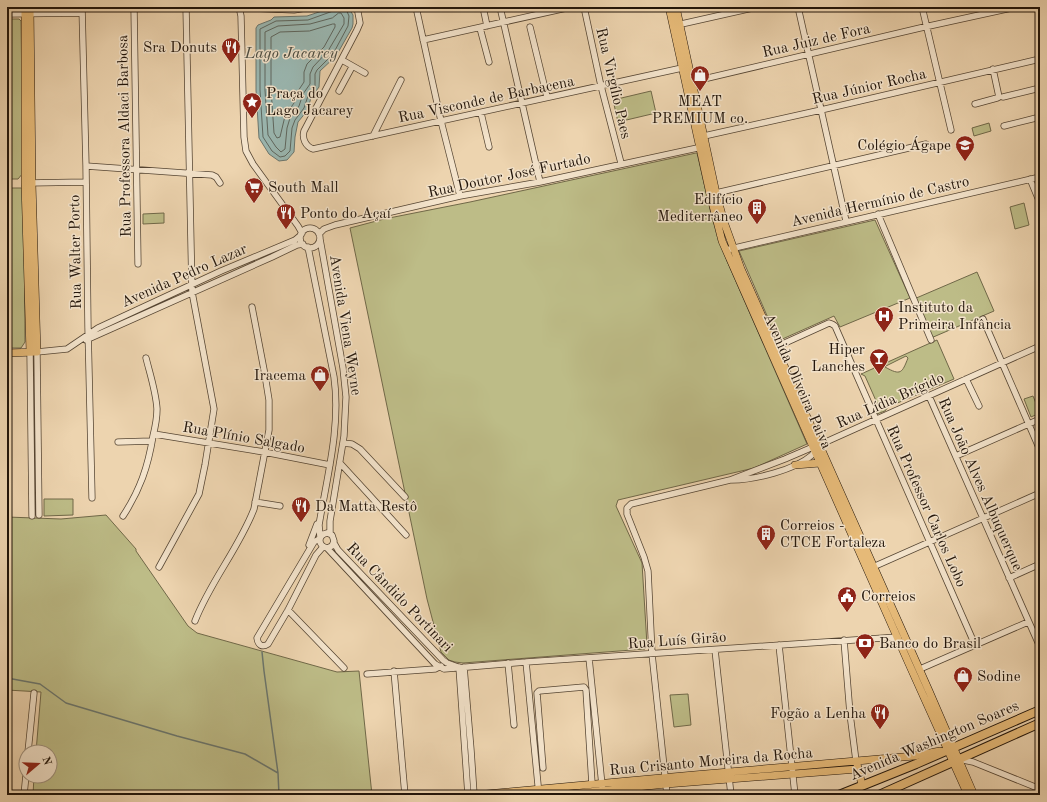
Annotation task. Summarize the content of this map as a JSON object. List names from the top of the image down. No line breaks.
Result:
{"streets":{"highway":["Avenida Washington Soares"],"main road":["Avenida Pedro Lazar","Avenida Oliveira Paiva","Rua Crisanto Moreira da Rocha"],"street":["Rua Juiz de Fora","Rua Virgílio Paes","Rua Júnior Rocha","Rua Visconde de Barbacena","Rua Professora Aldaci Barbosa","Rua Doutor José Furtado","Avenida Hermínio de Castro","Rua Walter Porto","Avenida Viena Weyne","Rua Lídia Brígido","Rua Plínio Salgado","Rua João Alves Albuquerque","Rua Professor Carlos Lobo","Rua Cândido Portinari","Rua Luís Girão"]},"crossings":[["Rua Juiz de Fora","Avenida Oliveira Paiva"],["Rua Virgílio Paes","Rua Visconde de Barbacena"],["Rua Virgílio Paes","Rua Doutor José Furtado"],["Rua Júnior Rocha","Avenida Oliveira Paiva"],["Rua Visconde de Barbacena","Avenida Oliveira Paiva"],["Rua Doutor José Furtado","Avenida Pedro Lazar"],["Rua Doutor José Furtado","Avenida Viena Weyne"],["Rua Doutor José Furtado","Avenida Oliveira Paiva"],["Avenida Hermínio de Castro","Avenida Oliveira Paiva"],["Rua Walter Porto","Avenida Pedro Lazar"],["Avenida Pedro Lazar","Avenida Viena Weyne"],["Avenida Viena Weyne","Rua Plínio Salgado"],["Avenida Viena Weyne","Rua Cândido Portinari"],["Avenida Oliveira Paiva","Rua Lídia Brígido"],["Avenida Oliveira Paiva","Rua Professor Carlos Lobo"],["Avenida Oliveira Paiva","Rua Luís Girão"],["Avenida Oliveira Paiva","Avenida Washington Soares"],["Avenida Oliveira Paiva","Rua Crisanto Moreira da Rocha"],["Rua Lídia Brígido","Rua João Alves Albuquerque"],["Rua Lídia Brígido","Rua Professor Carlos Lobo"],["Rua Lídia Brígido","Rua Luís Girão"],["Rua Cândido Portinari","Rua Luís Girão"],["Avenida Washington Soares","Rua Crisanto Moreira da Rocha"]],"water":["Lago Jacarey"],"places":{"restaurant":["Sra Donuts","Ponto do Açaí","Da Matta Restô","Fogão a Lenha"],"shop":["MEAT PREMIUM co.","Iracema","Sodine"],"place":["Praça do Lago Jacarey"],"school or university":["Colégio Ágape"],"supermarket":["South Mall"],"building":["Edifício Mediterrâneo","Correios - CTCE Fortaleza"],"hospital":["Instituto da Primeira Infância"],"bar":["Hiper Lanches"],"public building":["Correios"],"bank":["Banco do Brasil"]},"north":"right"}
